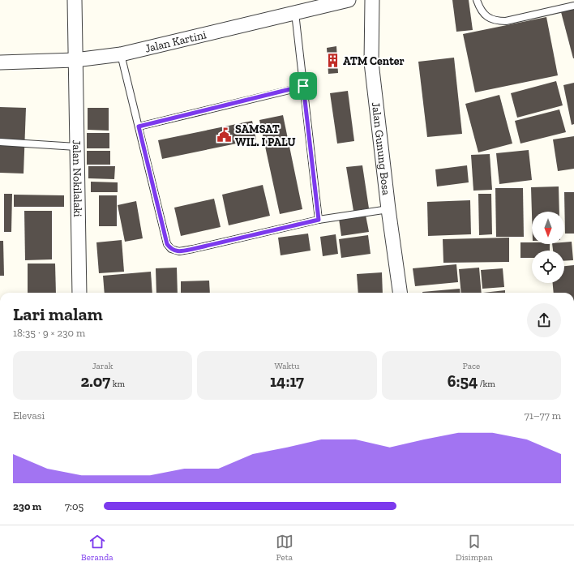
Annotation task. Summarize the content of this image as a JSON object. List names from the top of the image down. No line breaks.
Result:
{"streets":{"street":["Jalan Kartini","Jalan Gunung Bosa","Jalan Nokilalaki"]},"crossings":[["Jalan Kartini","Jalan Nokilalaki"]],"places":{"building":["ATM Center"],"public building":["SAMSAT WIL. I PALU"]},"north":"bottom","page":{"heading":["Lari malam","18:35 · 9 × 230 m"],"stats":[["Jarak","2.07 km"],["Waktu","14:17"],["Pace","6:54 /km"]],"chart":["Elevasi","71–77 m"],"list":[{"name":"230 m","note":"7:05"}],"tabs":["Beranda","Peta","Disimpan"]}}
